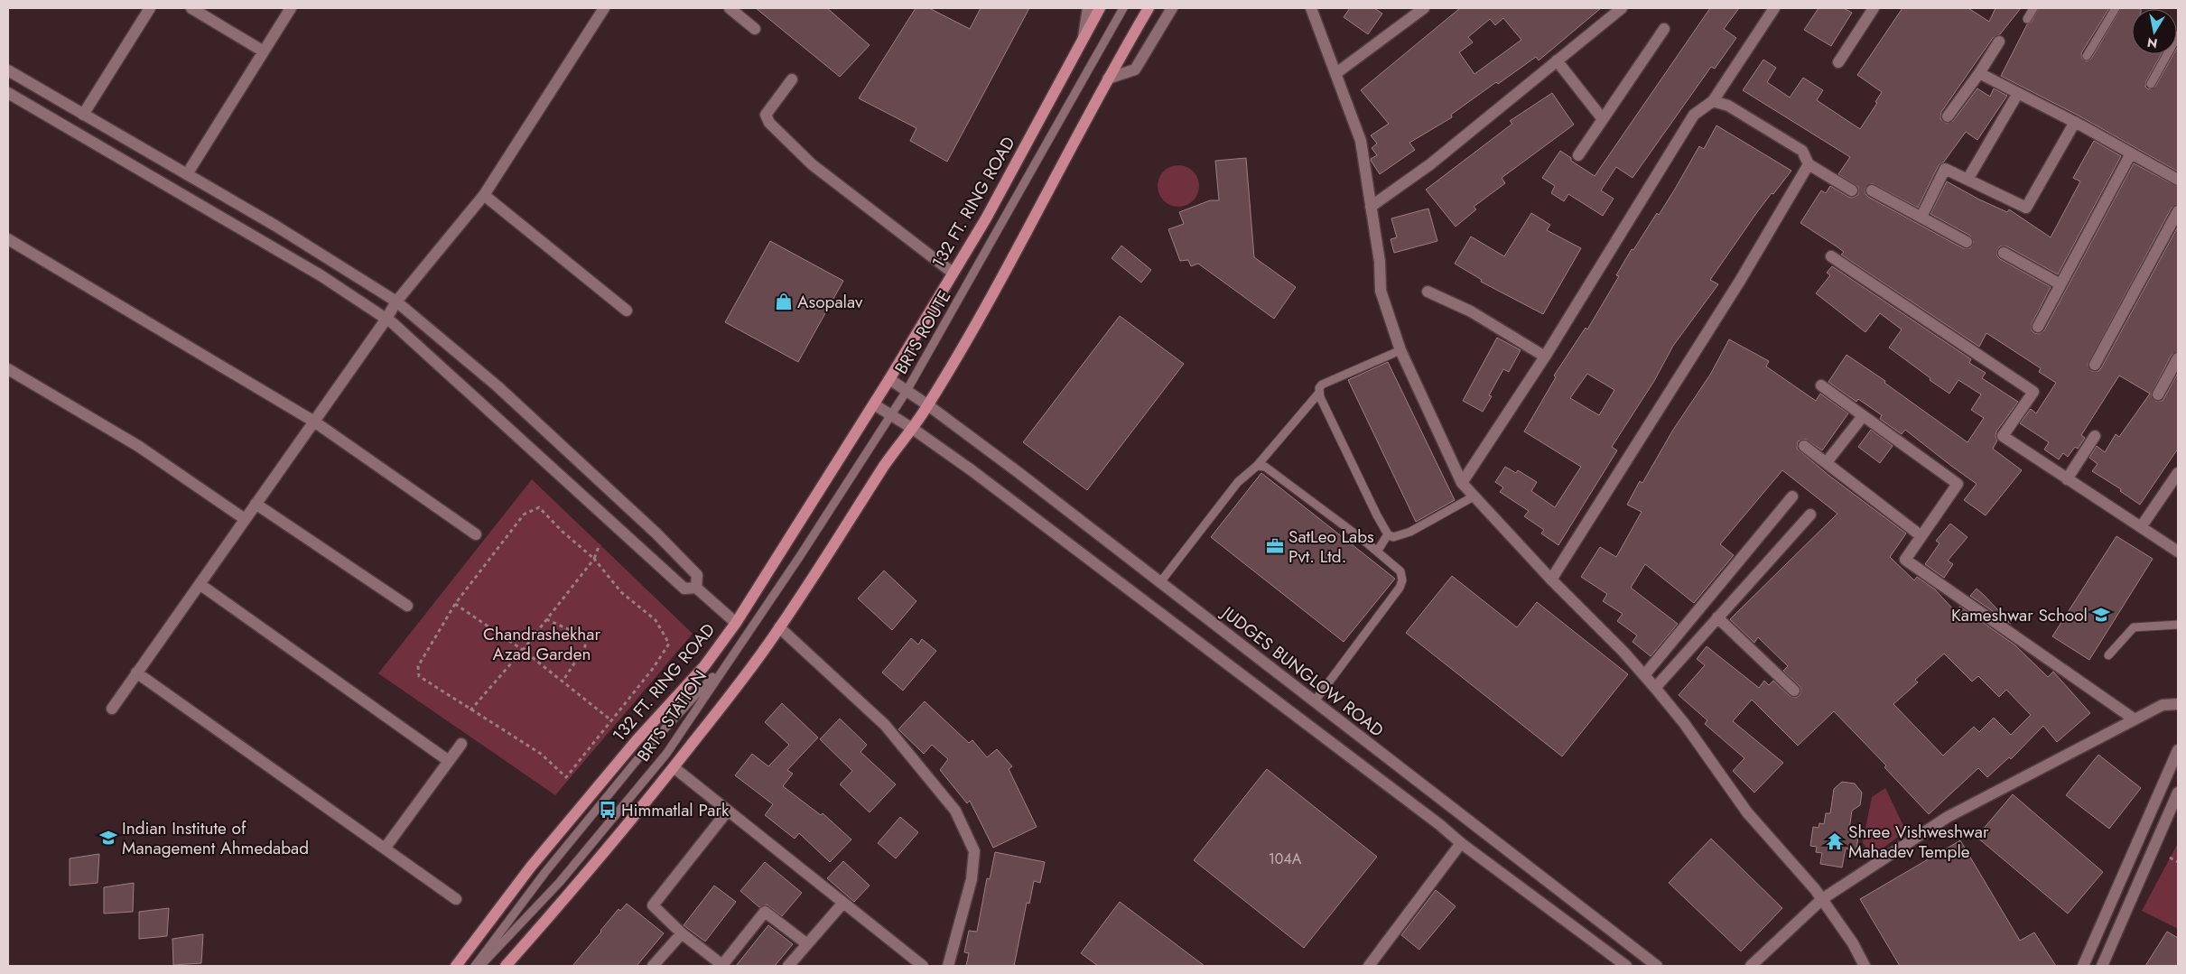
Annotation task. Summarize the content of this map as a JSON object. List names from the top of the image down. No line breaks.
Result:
{"streets":{"main road":["132 FT. RING ROAD"],"street":["JUDGES BUNGLOW ROAD"],"lane":["BRTS ROUTE","BRTS STATION"]},"crossings":[["132 FT. RING ROAD","JUDGES BUNGLOW ROAD"],["BRTS ROUTE","JUDGES BUNGLOW ROAD"],["BRTS ROUTE","BRTS STATION"]],"parks":["Chandrashekhar Azad Garden"],"places":{"shop":["Asopalav"],"office":["SatLeo Labs Pvt. Ltd."],"school or university":["Kameshwar School","Indian Institute of Management Ahmedabad"],"bus stop":["Himmatlal Park"],"temple":["Shree Vishweshwar Mahadev Temple"]},"house_numbers":["104A"],"north":"bottom"}
